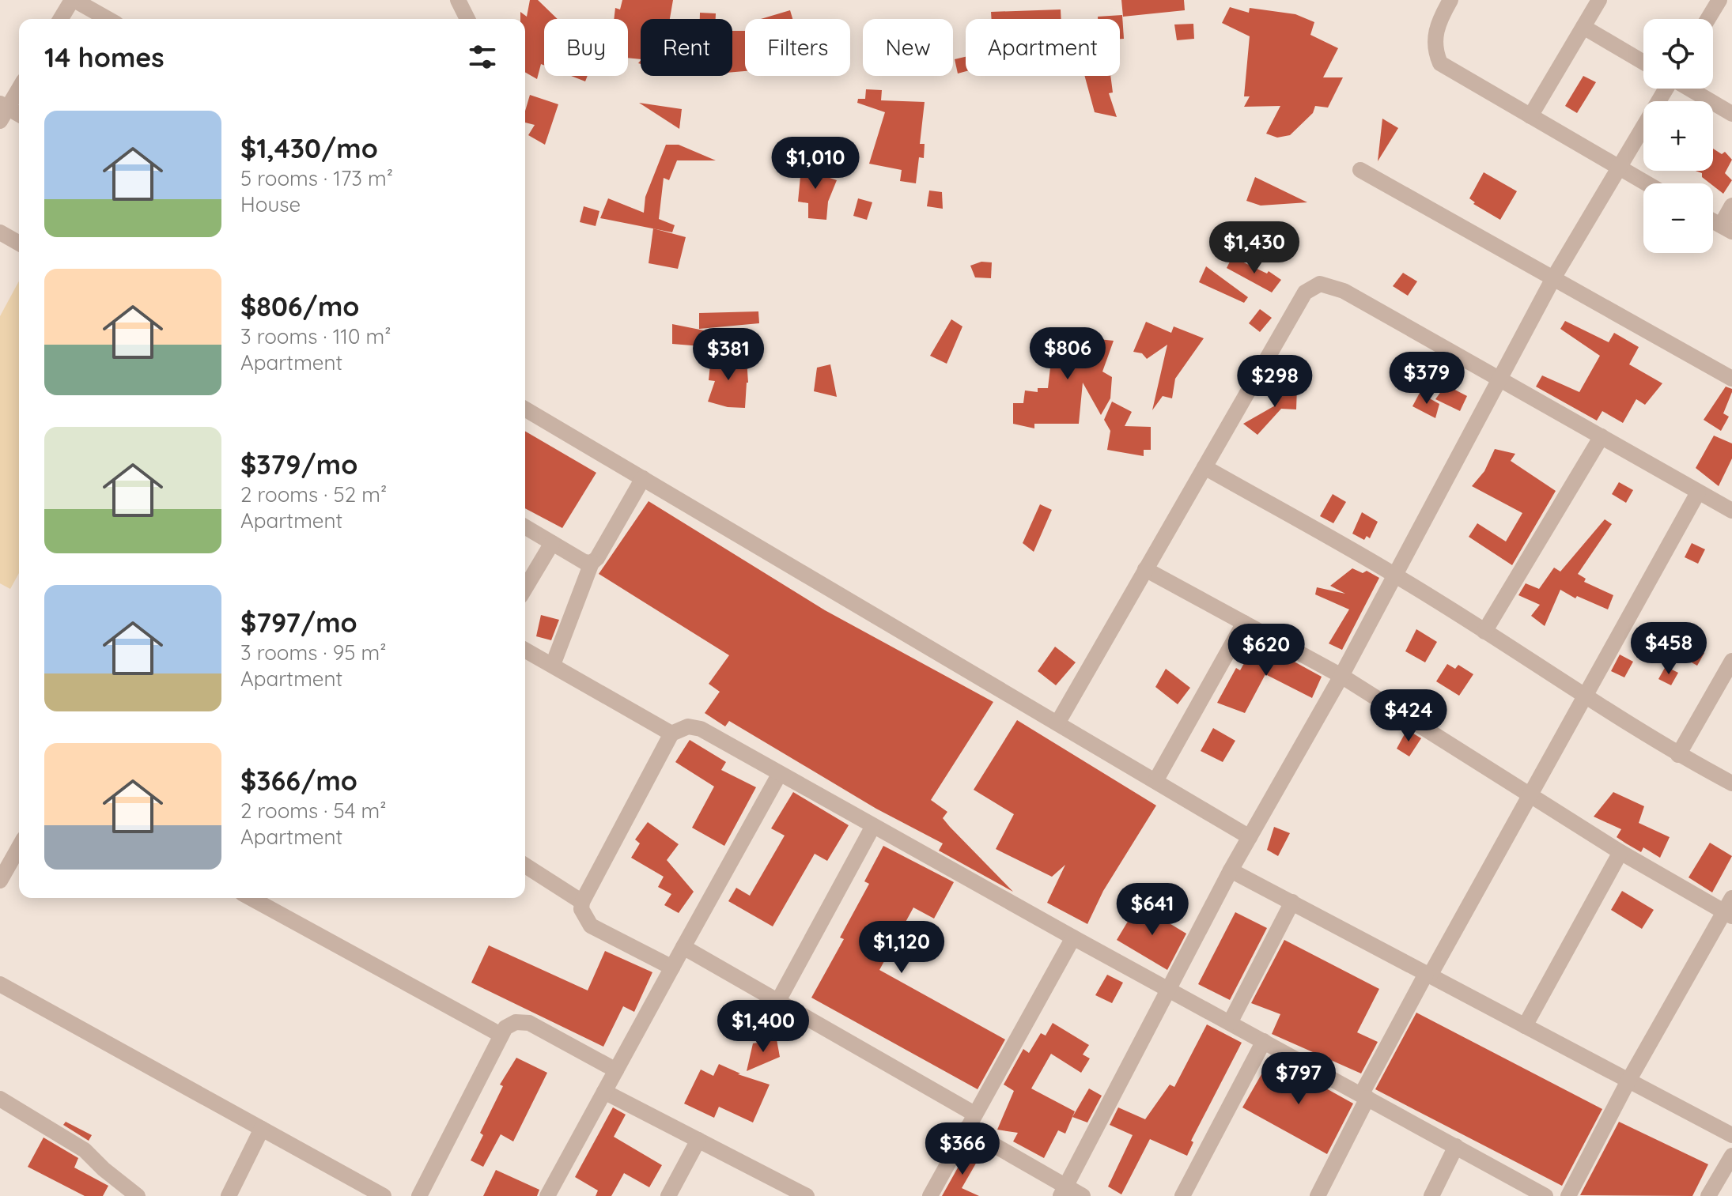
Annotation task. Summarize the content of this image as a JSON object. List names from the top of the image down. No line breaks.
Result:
{"page":{"map_buttons":["+","−"],"chip":["Buy","Rent","Filters","New","Apartment"],"heading":"14 homes","list":[{"name":"$1,430/mo","note":"5 rooms · 173 m² · House"},{"name":"$806/mo","note":"3 rooms · 110 m² · Apartment"},{"name":"$379/mo","note":"2 rooms · 52 m² · Apartment"},{"name":"$797/mo","note":"3 rooms · 95 m² · Apartment"},{"name":"$366/mo","note":"2 rooms · 54 m² · Apartment"}],"price":["$1,010","$1,430","$806","$381","$379","$298","$458","$620","$424","$641","$1,120","$1,400","$797","$366"]}}
